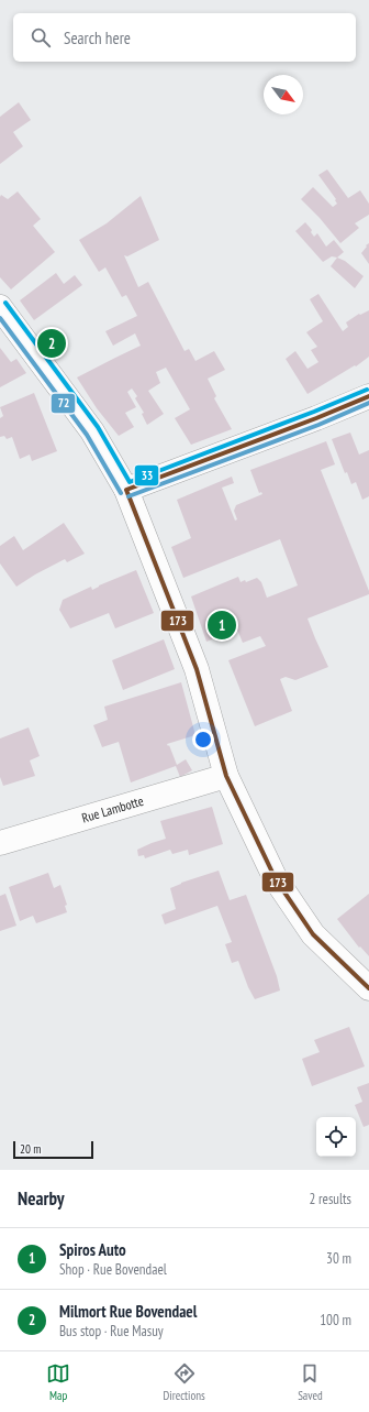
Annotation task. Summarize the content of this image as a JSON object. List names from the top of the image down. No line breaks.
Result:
{"streets":{"street":["Rue Lambotte"]},"lines":["transit line 33","transit line 72","transit line 173"],"scale_bar":"20 m","north":"bottom right","page":{"search":"Search here","pins":["2","1"],"scale":"20 m","heading":["Nearby","2 results"],"list":[{"mark":"1","name":"Spiros Auto","note":"Shop · Rue Bovendael","value":"30 m"},{"mark":"2","name":"Milmort Rue Bovendael","note":"Bus stop · Rue Masuy","value":"100 m"}],"nav":["Map","Directions","Saved"]}}
